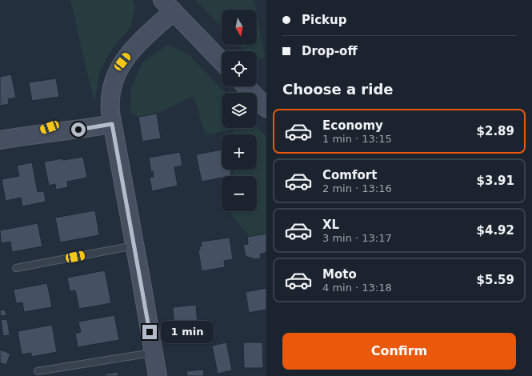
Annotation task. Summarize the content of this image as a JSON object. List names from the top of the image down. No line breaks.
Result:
{"north":"bottom","page":{"banner":["Pickup","Drop-off"],"map_buttons":["+","−"],"heading":"Choose a ride","list":[{"name":"Economy","note":"1 min · 13:15","value":"$2.89"},{"name":"Comfort","note":"2 min · 13:16","value":"$3.91"},{"name":"XL","note":"3 min · 13:17","value":"$4.92"},{"name":"Moto","note":"4 min · 13:18","value":"$5.59"}],"bubble":"1 min","buttons":"Confirm"}}
